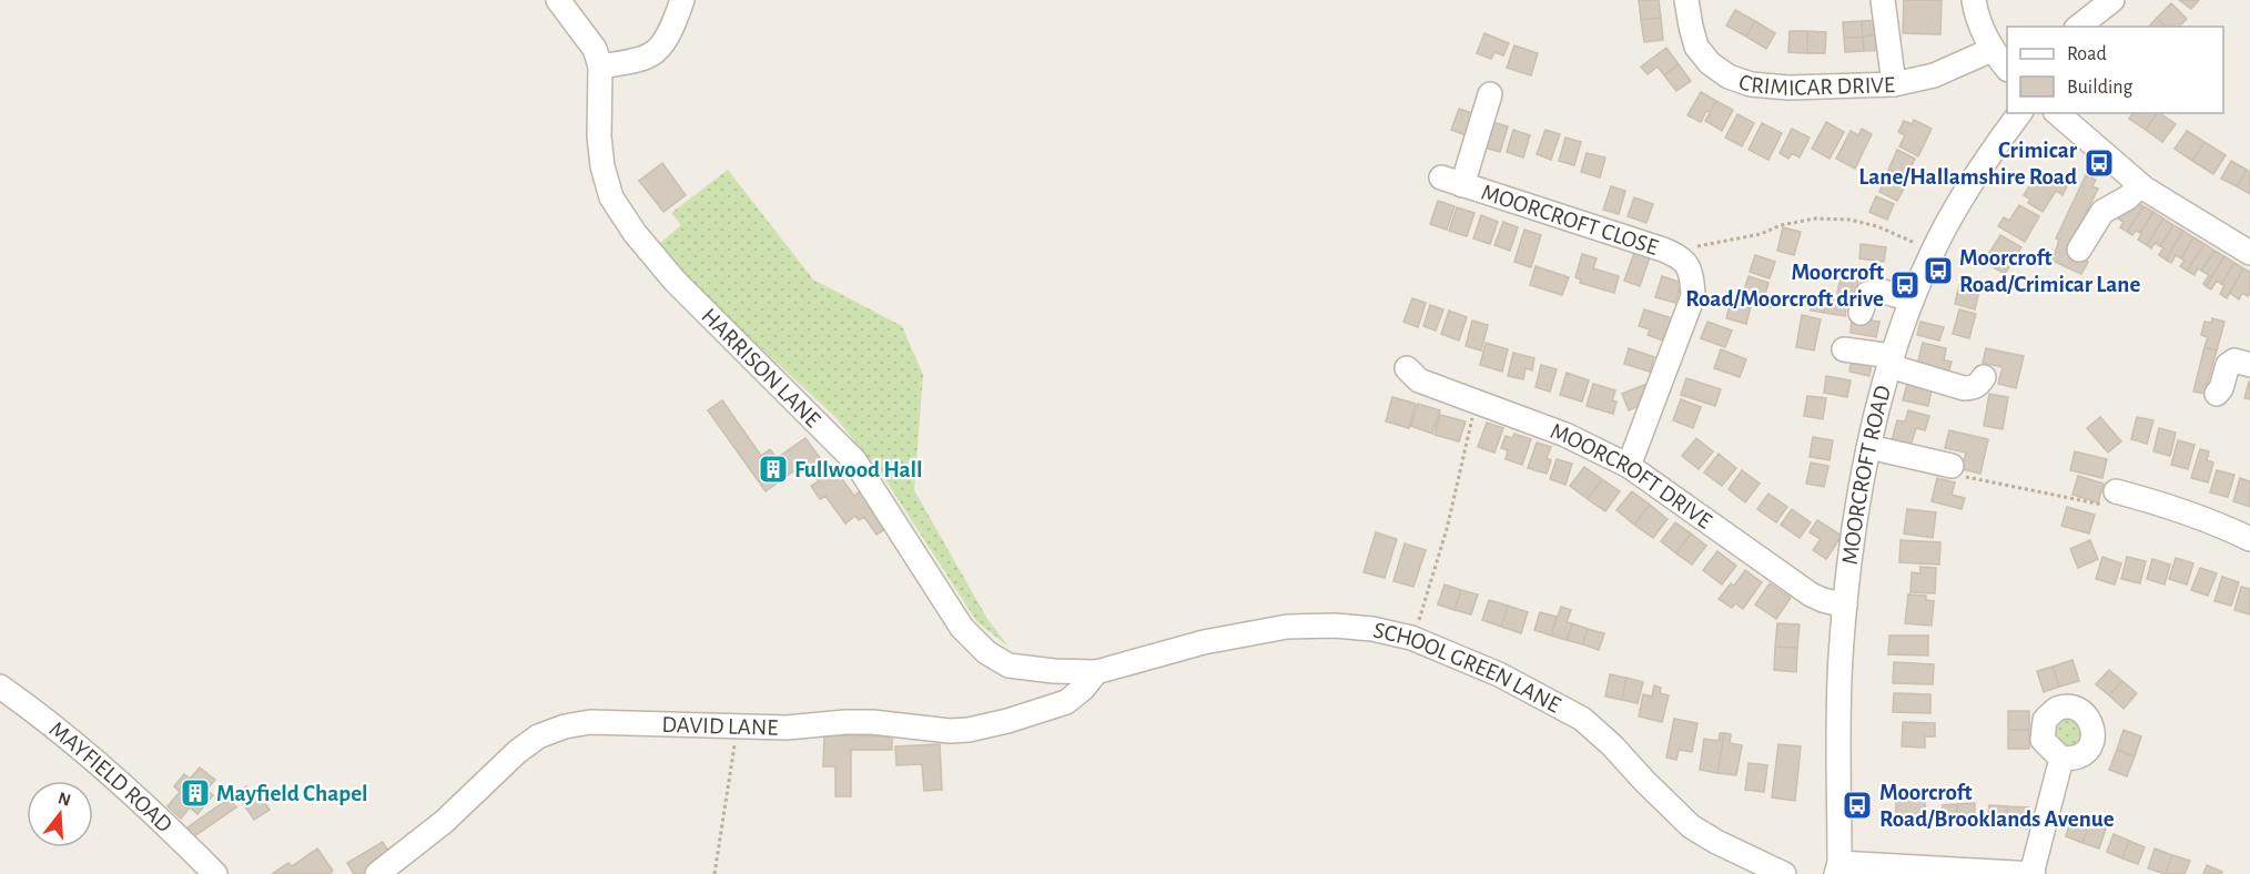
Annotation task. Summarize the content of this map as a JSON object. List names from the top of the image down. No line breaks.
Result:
{"streets":{"street":["CRIMICAR DRIVE","MOORCROFT CLOSE","HARRISON LANE","MOORCROFT ROAD","MOORCROFT DRIVE","SCHOOL GREEN LANE","DAVID LANE","MAYFIELD ROAD"]},"crossings":[["HARRISON LANE","SCHOOL GREEN LANE"],["HARRISON LANE","DAVID LANE"],["MOORCROFT ROAD","MOORCROFT DRIVE"],["SCHOOL GREEN LANE","DAVID LANE"]],"places":{"bus stop":["Crimicar Lane/Hallamshire Road","Moorcroft Road/Crimicar Lane","Moorcroft Road/Moorcroft drive","Moorcroft Road/Brooklands Avenue"],"building":["Fullwood Hall","Mayfield Chapel"]},"legend":["Road","Building"],"north":"top"}
